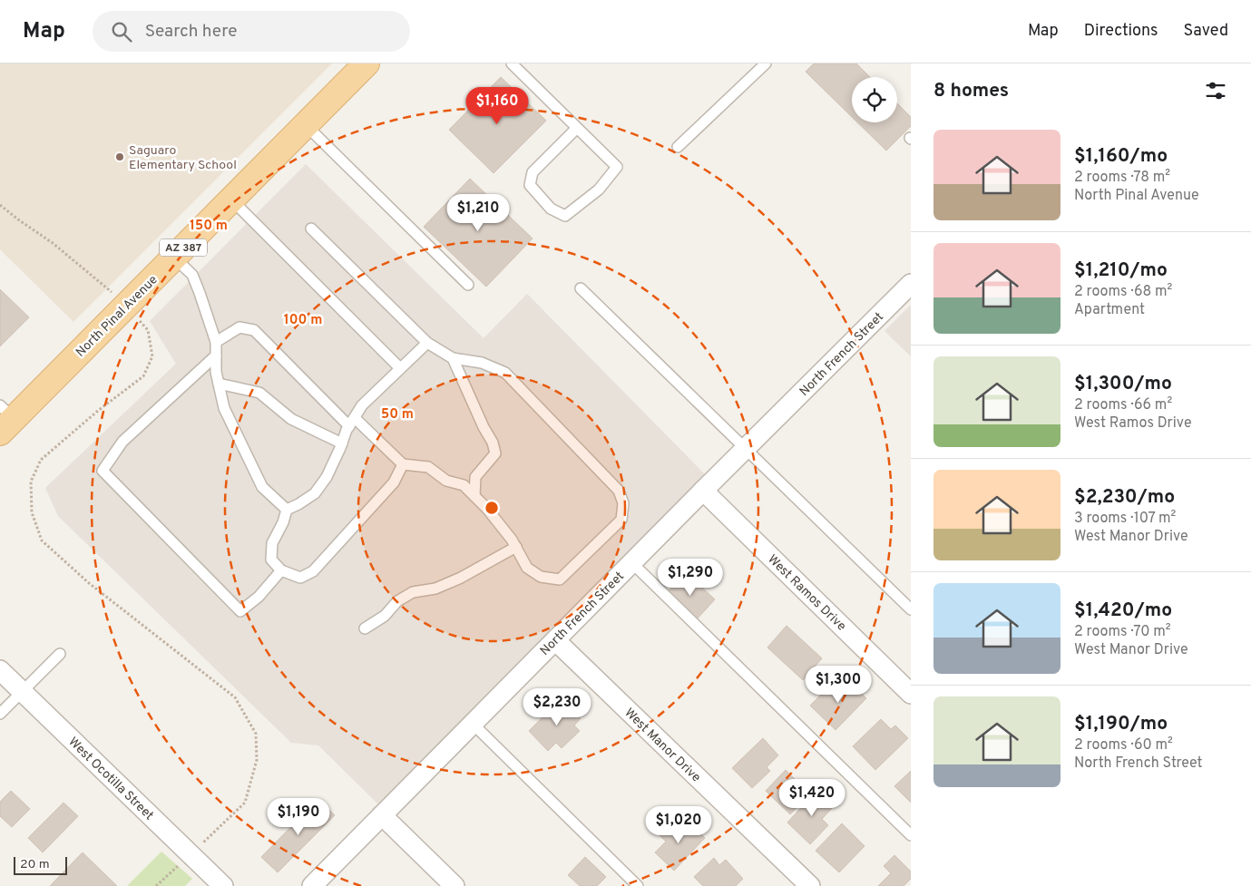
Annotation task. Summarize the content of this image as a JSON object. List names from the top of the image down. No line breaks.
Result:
{"streets":{"main road":["AZ 387","North Pinal Avenue"],"street":["North French Street","West Ramos Drive","West Manor Drive","West Ocotilla Street"]},"crossings":[["North French Street","West Ramos Drive"],["North French Street","West Manor Drive"]],"places":["Saguaro Elementary School"],"scale_bar":"20 m","page":{"header":"Map","search":"Search here","nav":["Map","Directions","Saved"],"heading":"8 homes","price":["$1,160","$1,210","$1,290","$1,300","$2,230","$1,420","$1,190","$1,020"],"list":[{"name":"$1,160/mo","note":"2 rooms · 78 m² · North Pinal Avenue"},{"name":"$1,210/mo","note":"2 rooms · 68 m² · Apartment"},{"name":"$1,300/mo","note":"2 rooms · 66 m² · West Ramos Drive"},{"name":"$2,230/mo","note":"3 rooms · 107 m² · West Manor Drive"},{"name":"$1,420/mo","note":"2 rooms · 70 m² · West Manor Drive"},{"name":"$1,190/mo","note":"2 rooms · 60 m² · North French Street"}],"scale":"20 m"},"rings":["150 m","100 m","50 m"]}
